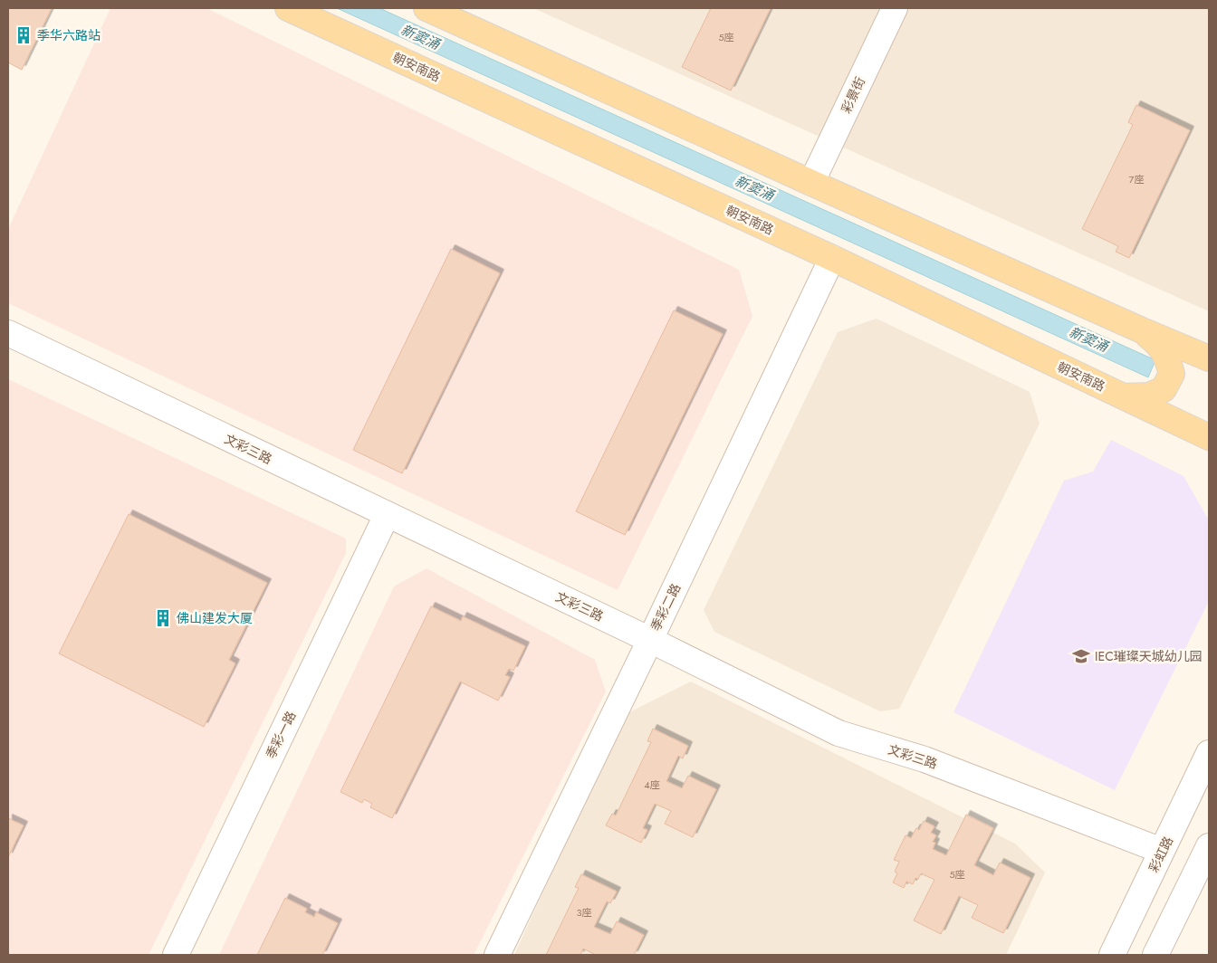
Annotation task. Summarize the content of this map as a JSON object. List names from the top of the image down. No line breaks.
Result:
{"streets":{"main road":["朝安南路"],"street":["彩景街","文彩三路","季彩二路","季彩一路","彩虹路"]},"crossings":[["朝安南路","季彩二路"],["文彩三路","季彩二路"],["文彩三路","季彩一路"],["文彩三路","彩虹路"]],"water":["新窦涌"],"places":{"building":["季华六路站","佛山建发大厦"],"school or university":["IEC璀璨天城幼儿园"]},"house_numbers":["5座","7座","4座","5座","3座"]}
